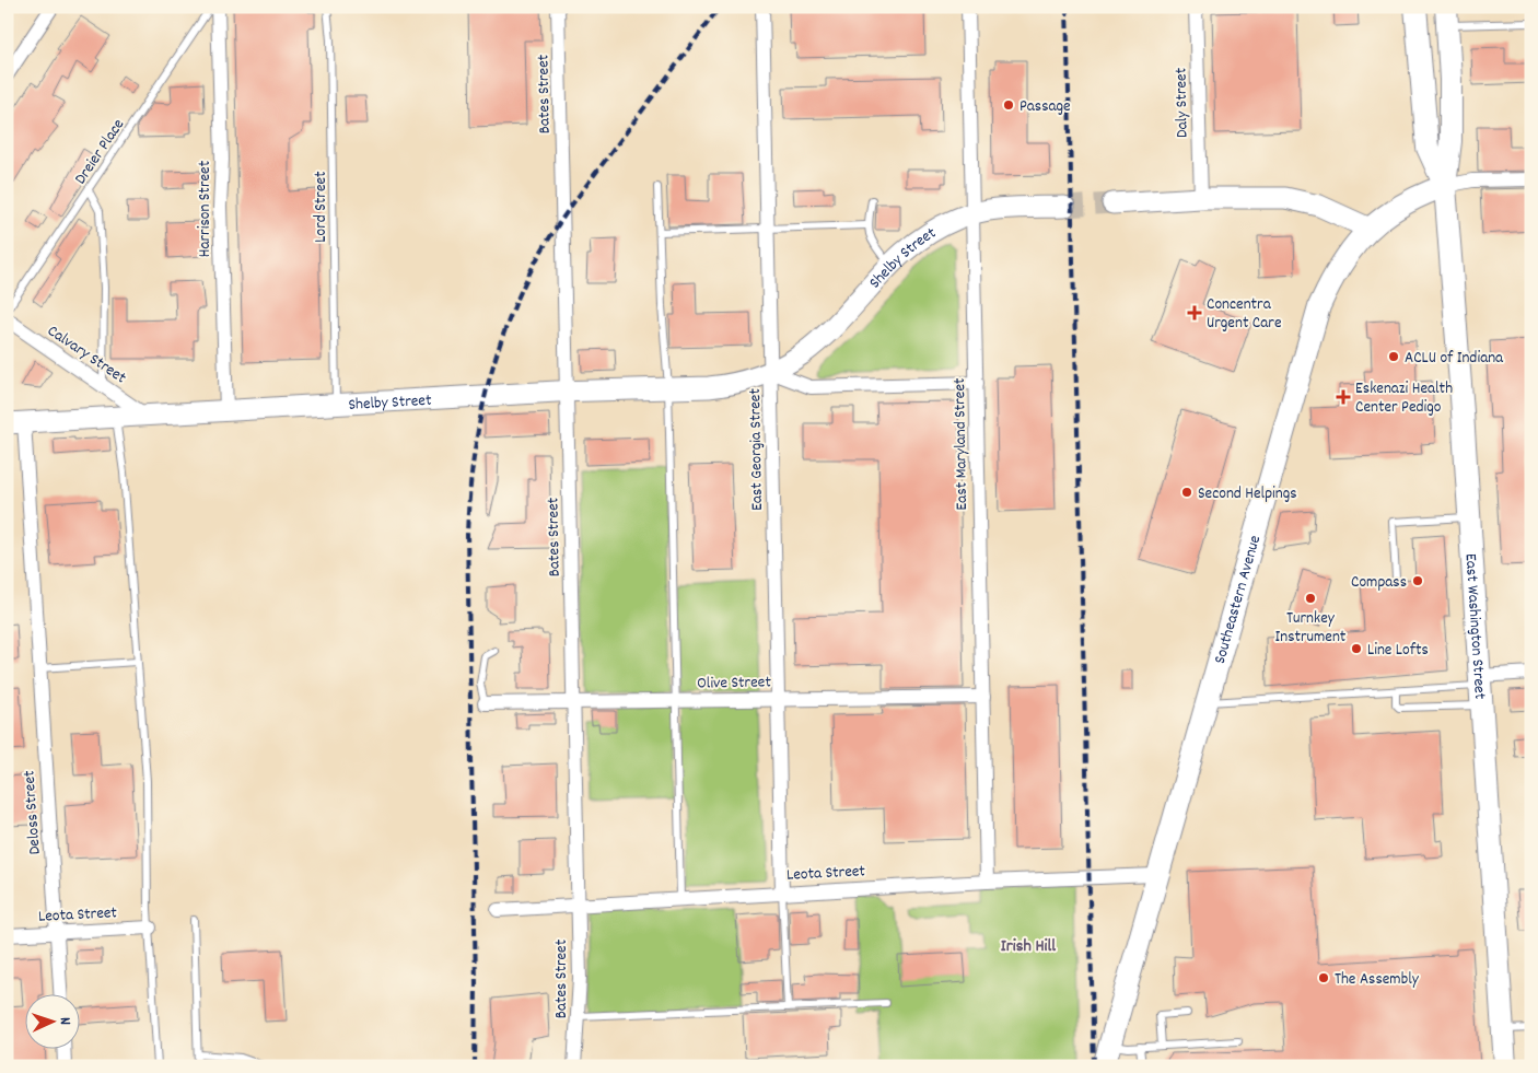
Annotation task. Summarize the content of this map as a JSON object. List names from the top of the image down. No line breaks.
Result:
{"streets":{"main road":["Shelby Street","Southeastern Avenue","East Washington Street"],"street":["Bates Street","Daly Street","Harrison Street","Calvary Street","East Maryland Street","East Georgia Street","Olive Street","Deloss Street","Leota Street"],"lane":["Dreier Place","Lord Street"]},"crossings":[["Bates Street","Shelby Street"],["Bates Street","Olive Street"],["Bates Street","Leota Street"],["Lord Street","Shelby Street"],["Harrison Street","Shelby Street"],["Shelby Street","Calvary Street"],["Shelby Street","East Maryland Street"],["Shelby Street","East Georgia Street"],["Shelby Street","Deloss Street"],["East Maryland Street","Olive Street"],["East Maryland Street","Leota Street"],["East Georgia Street","Olive Street"],["East Georgia Street","Leota Street"],["Southeastern Avenue","East Washington Street"],["Southeastern Avenue","Leota Street"],["Deloss Street","Leota Street"]],"districts":["Irish Hill"],"places":{"other":["Passage","ACLU of Indiana","Second Helpings","Compass","Turnkey Instrument","Line Lofts","The Assembly"],"health":["Concentra Urgent Care","Eskenazi Health Center Pedigo"]},"north":"right"}
